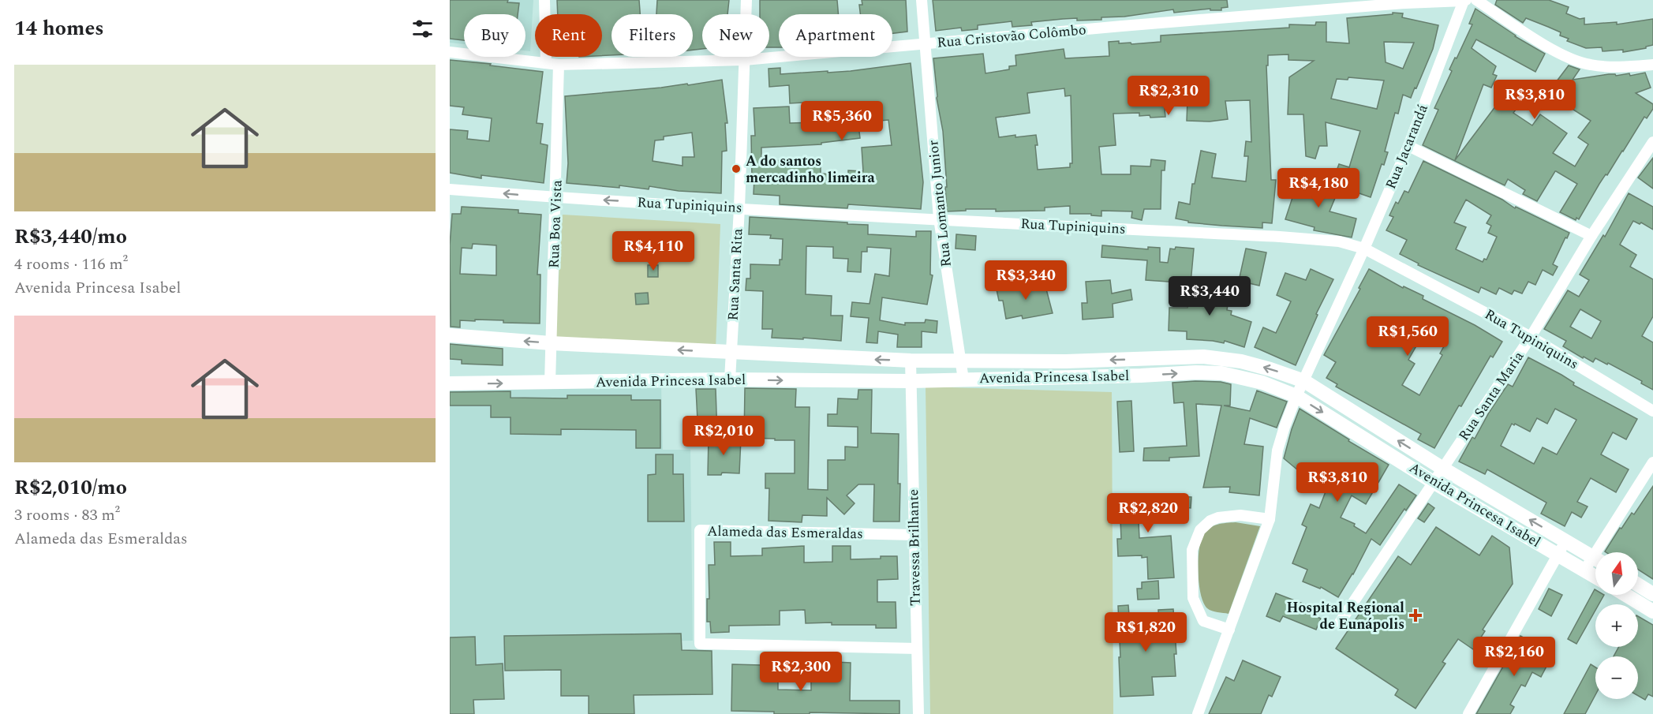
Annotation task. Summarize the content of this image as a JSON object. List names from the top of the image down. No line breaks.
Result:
{"streets":{"main road":["Avenida Princesa Isabel"],"street":["Rua Cristovão Colômbo","Rua Jacarandá","Rua Lomanto Junior","Rua Tupiniquins","Rua Boa Vista","Rua Santa Rita","Rua Santa Maria","Alameda das Esmeraldas","Travessa Brilhante"]},"crossings":[["Rua Cristovão Colômbo","Rua Jacarandá"],["Rua Cristovão Colômbo","Rua Lomanto Junior"],["Rua Cristovão Colômbo","Rua Boa Vista"],["Rua Cristovão Colômbo","Rua Santa Rita"],["Rua Jacarandá","Rua Tupiniquins"],["Rua Jacarandá","Avenida Princesa Isabel"],["Rua Lomanto Junior","Rua Tupiniquins"],["Rua Lomanto Junior","Avenida Princesa Isabel"],["Rua Tupiniquins","Rua Boa Vista"],["Rua Tupiniquins","Rua Santa Rita"],["Rua Tupiniquins","Rua Santa Maria"],["Rua Boa Vista","Avenida Princesa Isabel"],["Rua Santa Rita","Avenida Princesa Isabel"],["Avenida Princesa Isabel","Rua Santa Maria"],["Avenida Princesa Isabel","Travessa Brilhante"],["Alameda das Esmeraldas","Travessa Brilhante"]],"places":{"other":["A do santos mercadinho limeira"],"health":["Hospital Regional de Eunápolis"]},"north":"top","page":{"heading":"14 homes","chip":["Buy","Rent","Filters","New","Apartment"],"list":[{"name":"R$3,440/mo","note":"4 rooms · 116 m² · Avenida Princesa Isabel"},{"name":"R$2,010/mo","note":"3 rooms · 83 m² · Alameda das Esmeraldas"}],"price":["R$2,310","R$3,810","R$5,360","R$4,180","R$4,110","R$3,340","R$3,440","R$1,560","R$2,010","R$3,810","R$2,820","R$1,820","R$2,160","R$2,300"],"map_buttons":["+","−"]}}
